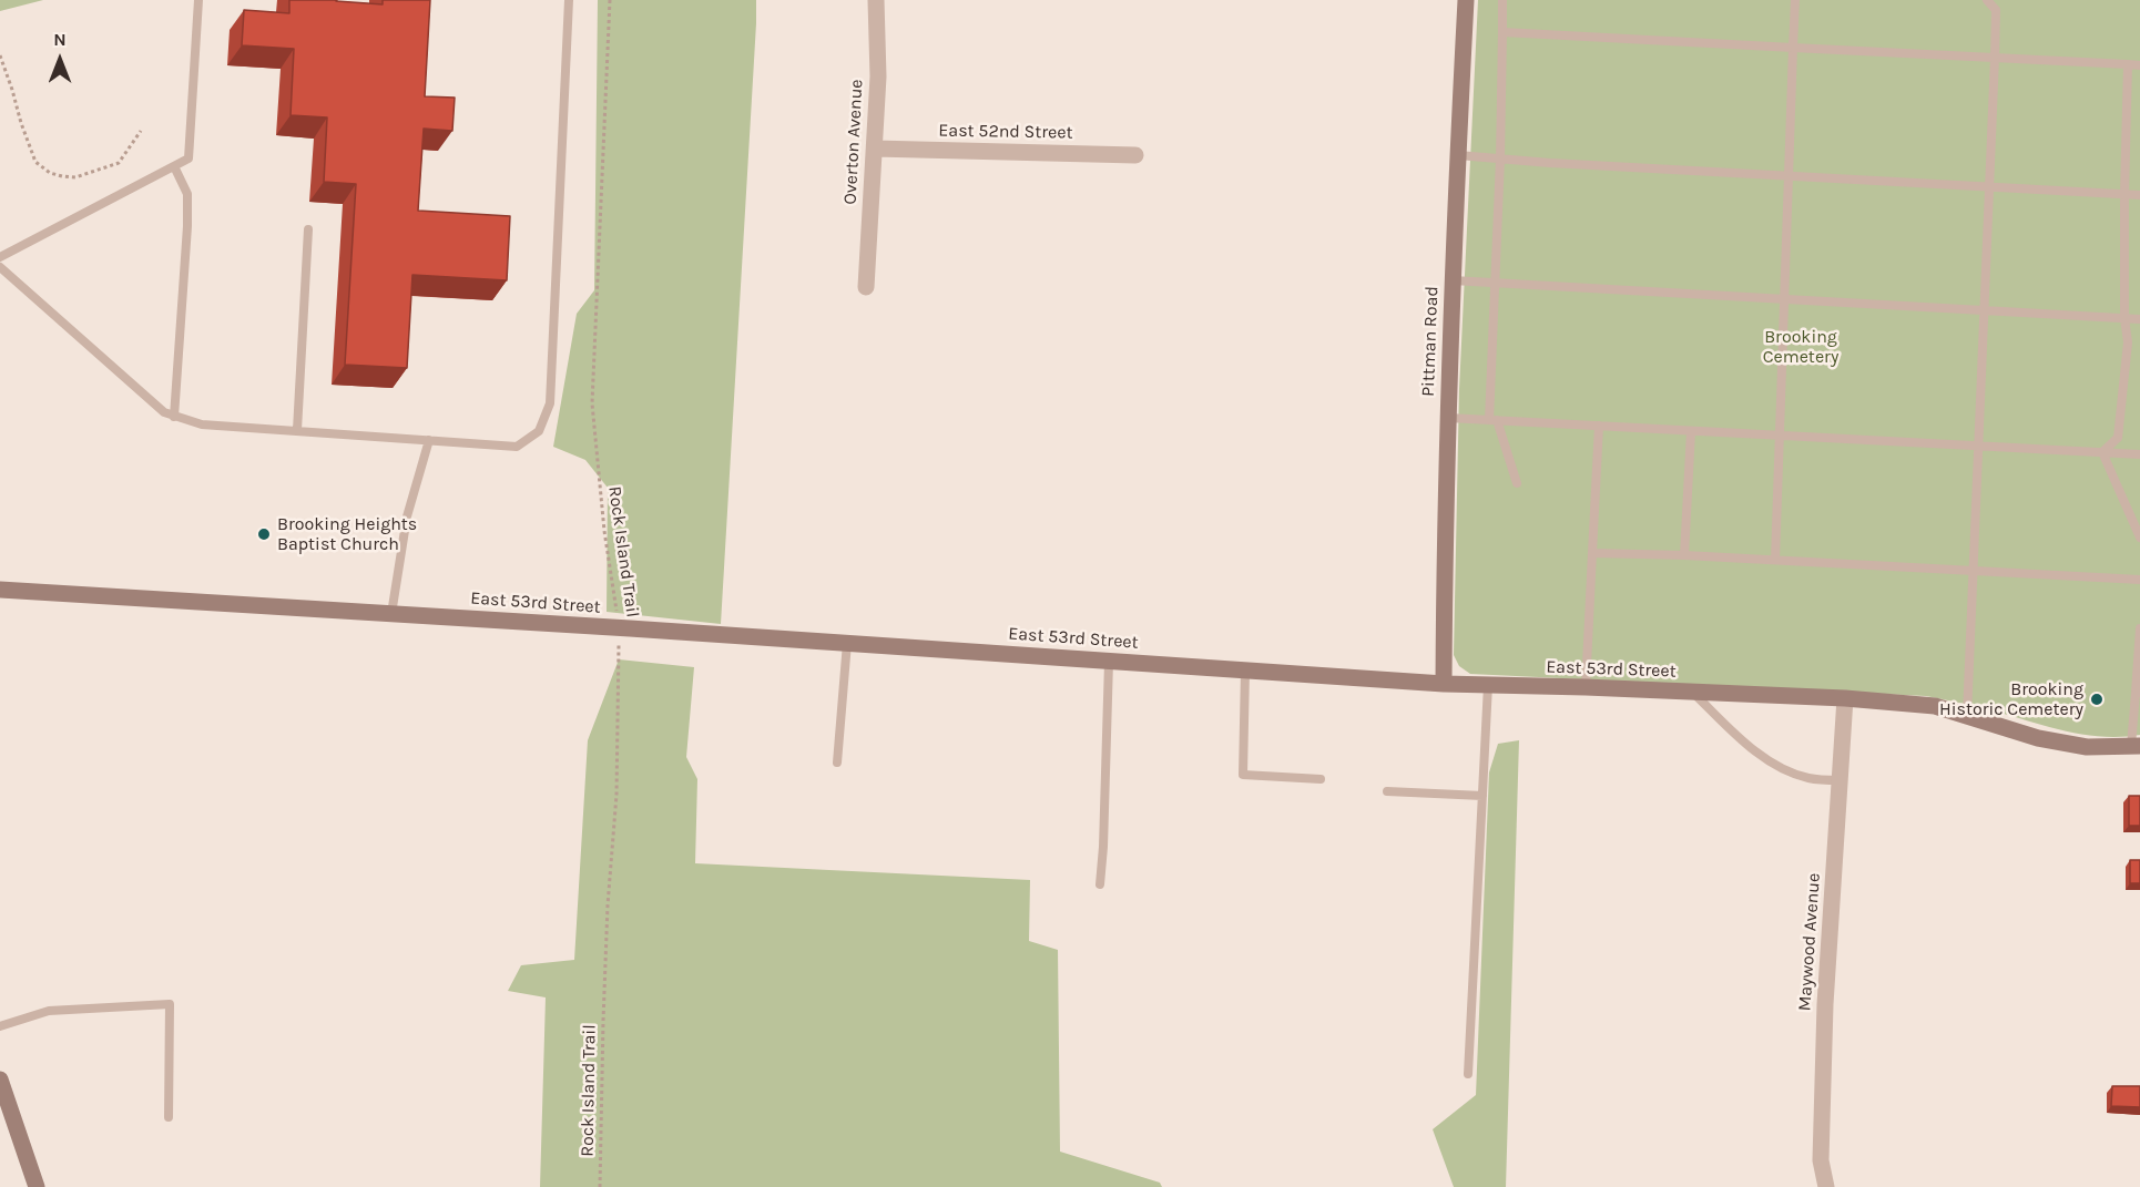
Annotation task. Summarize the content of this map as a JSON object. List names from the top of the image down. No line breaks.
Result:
{"streets":{"street":["East 52nd Street","Overton Avenue","Pittman Road","East 53rd Street","Maywood Avenue"],"path":["Rock Island Trail"]},"crossings":[["East 52nd Street","Overton Avenue"],["Pittman Road","East 53rd Street"],["Rock Island Trail","East 53rd Street"],["East 53rd Street","Maywood Avenue"]],"parks":["Brooking Cemetery"],"places":["Brooking Heights Baptist Church","Brooking Historic Cemetery"],"north":"top"}
